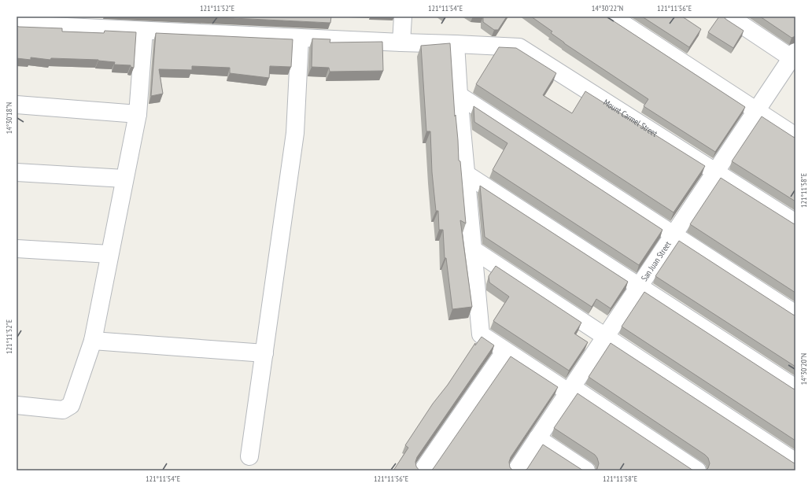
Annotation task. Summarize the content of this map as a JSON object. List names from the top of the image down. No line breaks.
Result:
{"streets":{"street":["Mount Carmel Street","San Juan Street"]},"crossings":[["Mount Carmel Street","San Juan Street"]],"coordinates":["121°11'52\"E","121°11'54\"E","14°30'22\"N","121°11'56\"E","14°30'18\"N","121°11'58\"E","14°30'20\"N"]}
